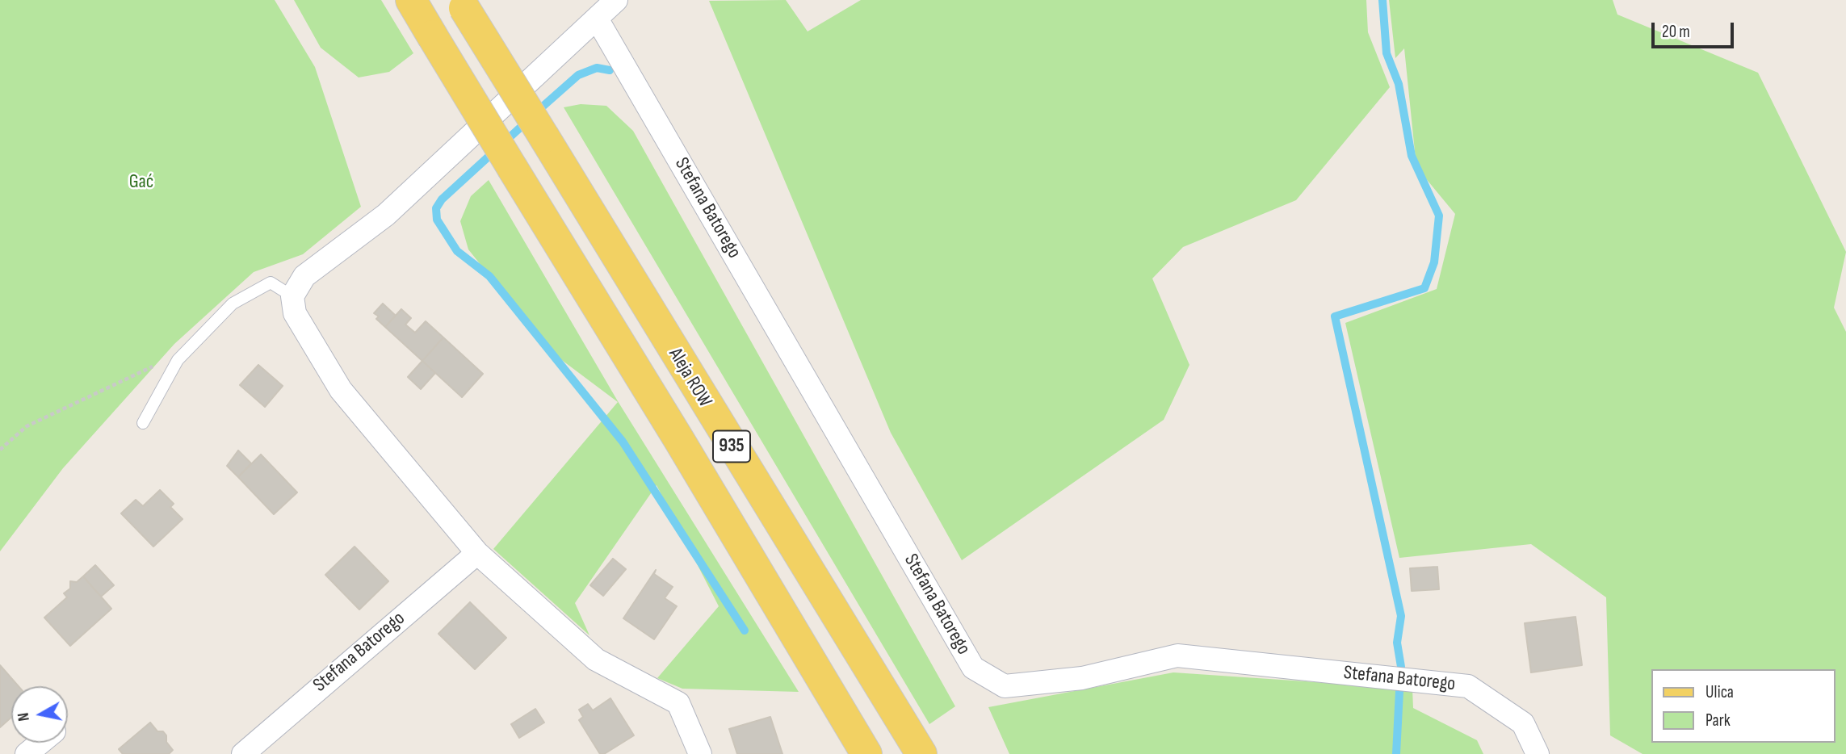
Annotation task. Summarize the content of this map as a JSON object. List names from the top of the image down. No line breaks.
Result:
{"streets":{"main road":["Aleja ROW","935"],"street":["Stefana Batorego"]},"parks":["Gać"],"legend":["Ulica","Park"],"scale_bar":"20 m","north":"left"}
